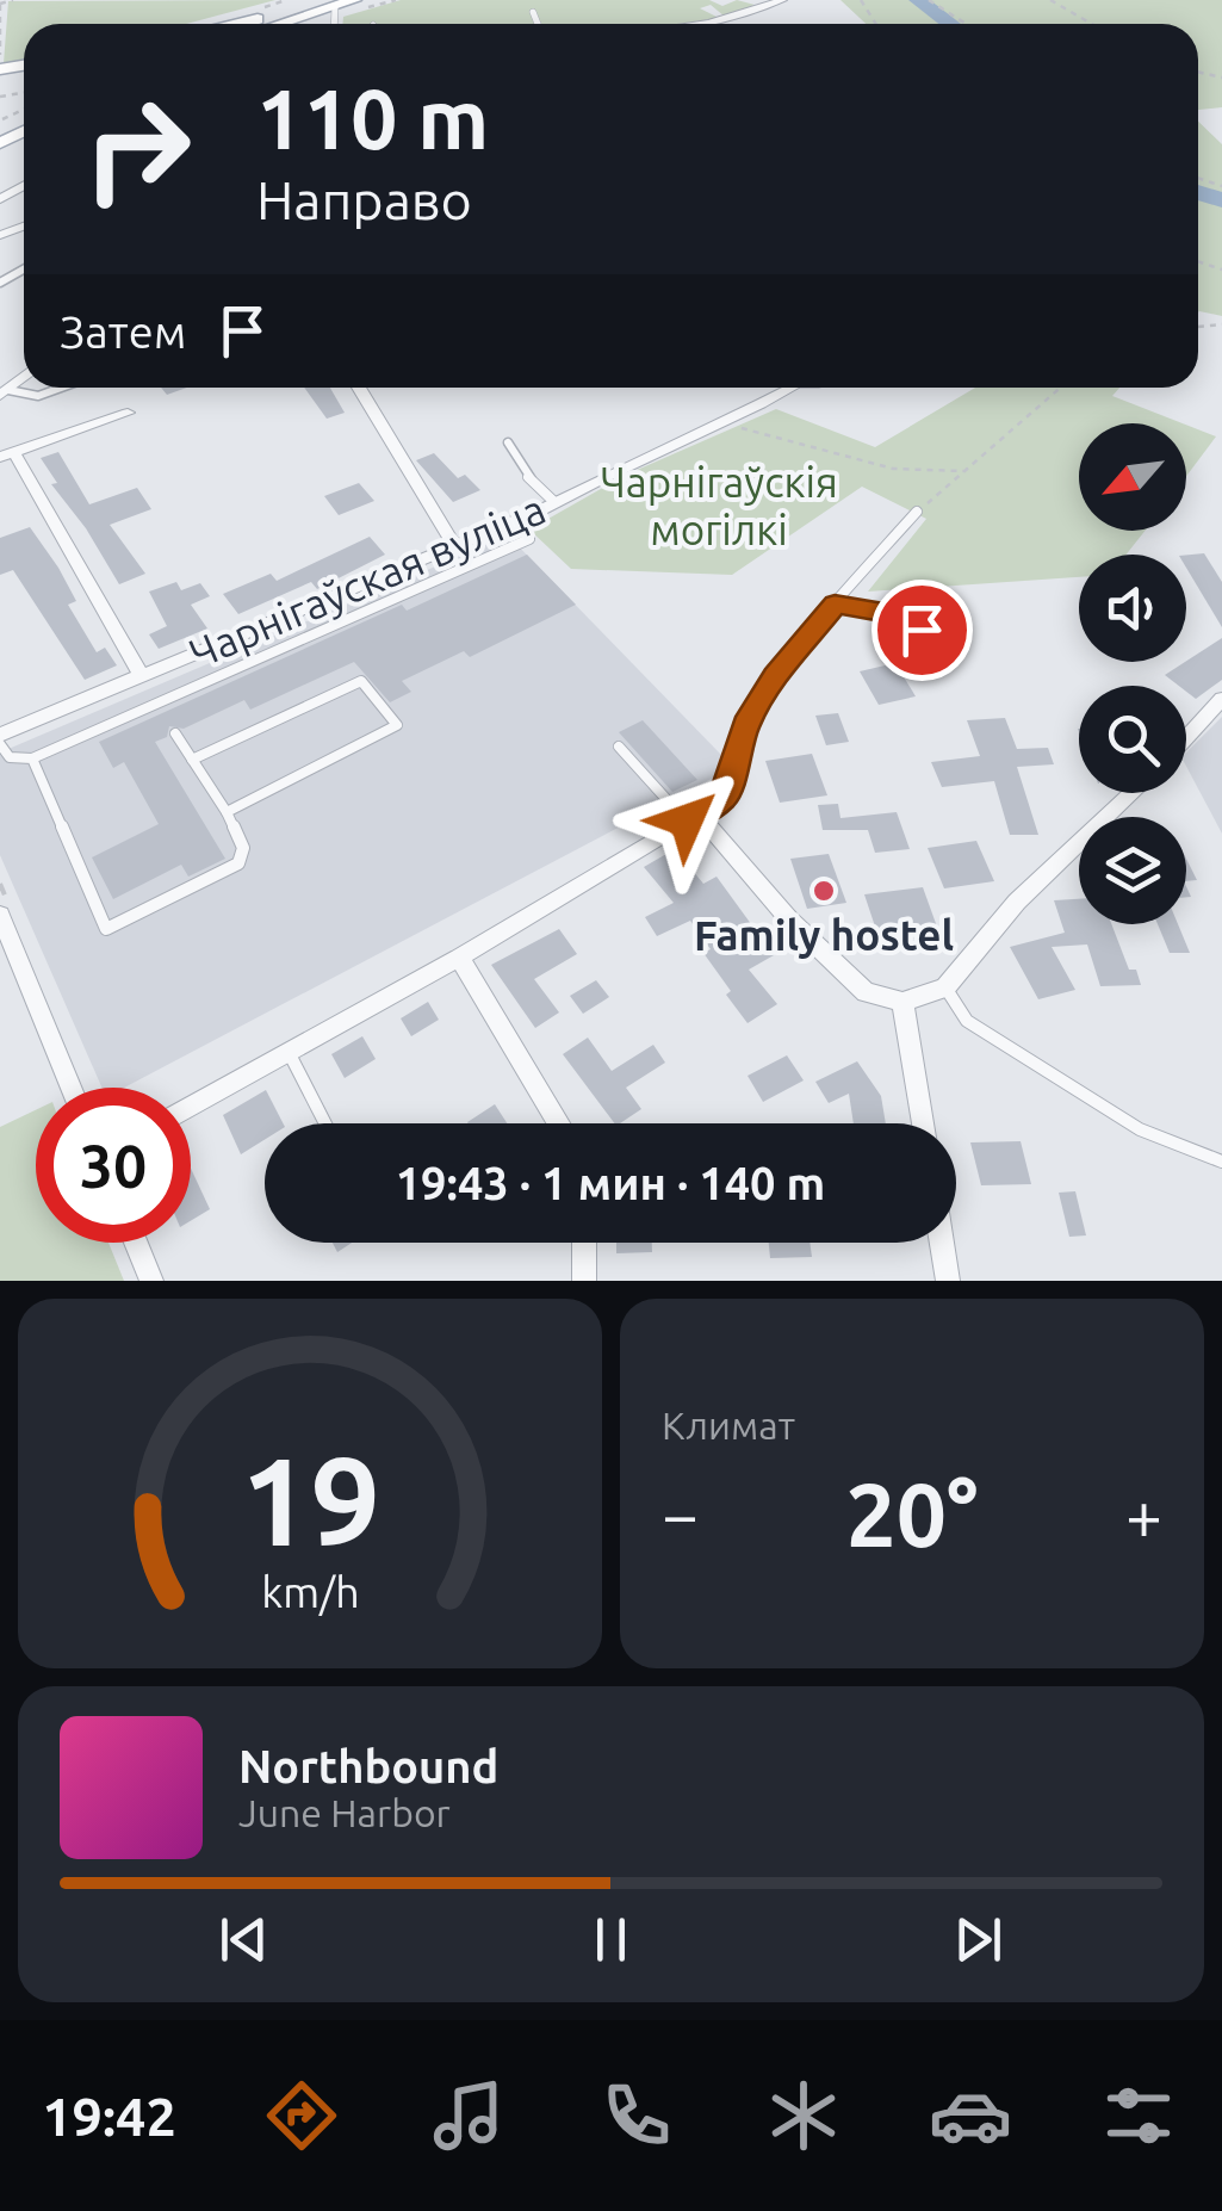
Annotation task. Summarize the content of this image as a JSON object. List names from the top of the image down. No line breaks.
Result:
{"streets":{"street":["Чарнігаўская вуліца"]},"parks":["Чарнігаўскія могілкі"],"places":["Family hostel"],"north":"bottom left","page":{"turn":["110 m","Направо"],"then":"Затем","limit":"30","trip":"19:43 · 1 мин · 140 m","tile":"Климат","heat":["−","20°","+"],"song":["Northbound","June Harbor"],"tabs":"19:42","gauge":["19","km/h"]}}
